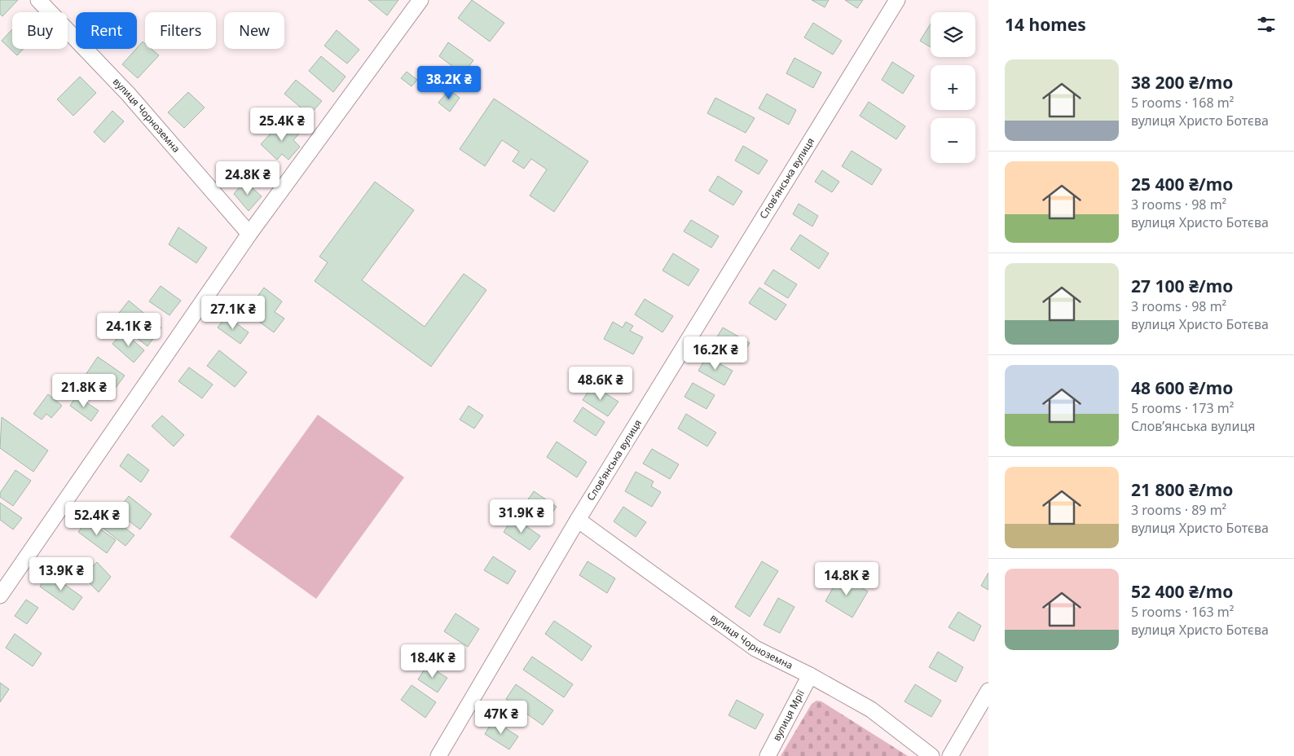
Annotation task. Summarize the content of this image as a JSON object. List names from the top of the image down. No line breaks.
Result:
{"streets":{"street":["вулиця Чорноземна","Словʼянська вулиця","вулиця Мрії"]},"crossings":[["вулиця Чорноземна","Словʼянська вулиця"],["вулиця Чорноземна","вулиця Мрії"]],"page":{"heading":"14 homes","map_buttons":["+","−"],"chip":["Buy","Rent","Filters","New"],"list":[{"name":"38 200 ₴/mo","note":"5 rooms · 168 m² · вулиця Христо Ботєва"},{"name":"25 400 ₴/mo","note":"3 rooms · 98 m² · вулиця Христо Ботєва"},{"name":"27 100 ₴/mo","note":"3 rooms · 98 m² · вулиця Христо Ботєва"},{"name":"48 600 ₴/mo","note":"5 rooms · 173 m² · Словʼянська вулиця"},{"name":"21 800 ₴/mo","note":"3 rooms · 89 m² · вулиця Христо Ботєва"},{"name":"52 400 ₴/mo","note":"5 rooms · 163 m² · вулиця Христо Ботєва"}],"price":["38.2K ₴","25.4K ₴","24.8K ₴","27.1K ₴","24.1K ₴","16.2K ₴","48.6K ₴","21.8K ₴","31.9K ₴","52.4K ₴","13.9K ₴","14.8K ₴","18.4K ₴","47K ₴"]}}
